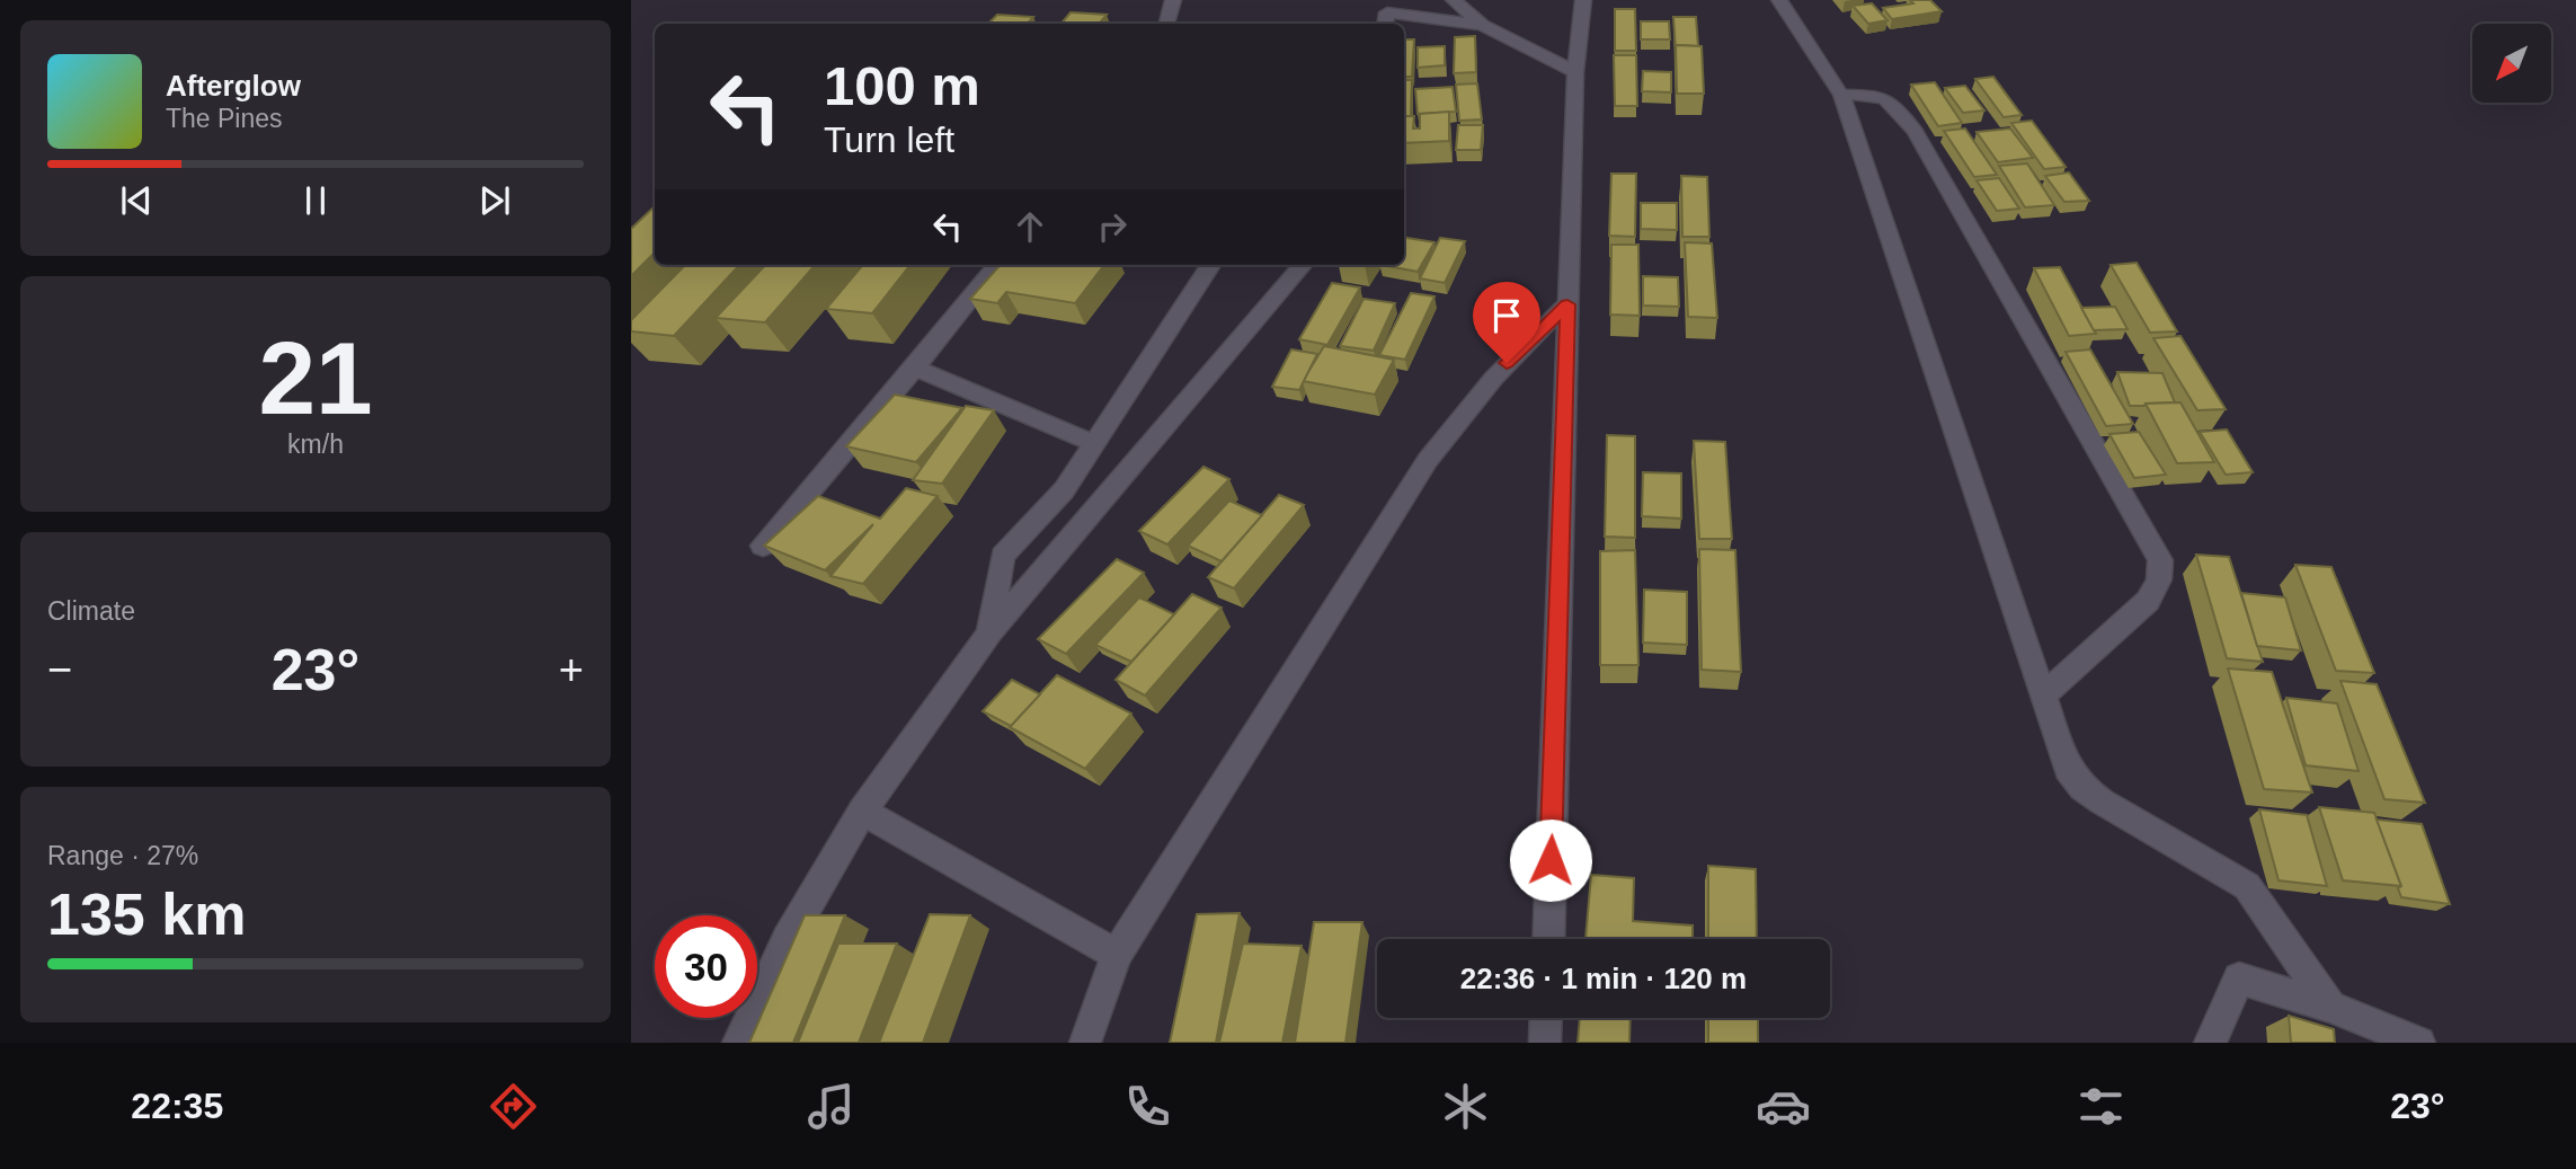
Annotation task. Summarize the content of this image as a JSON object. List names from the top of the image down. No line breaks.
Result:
{"north":"bottom left","page":{"turn":["100 m","Turn left"],"song":["Afterglow","The Pines"],"tile":[["21","km/h"],"Climate",["Range · 27%","135 km"]],"heat":["−","23°","+"],"limit":"30","trip":"22:36 · 1 min · 120 m","tabs":["22:35","23°"]}}
